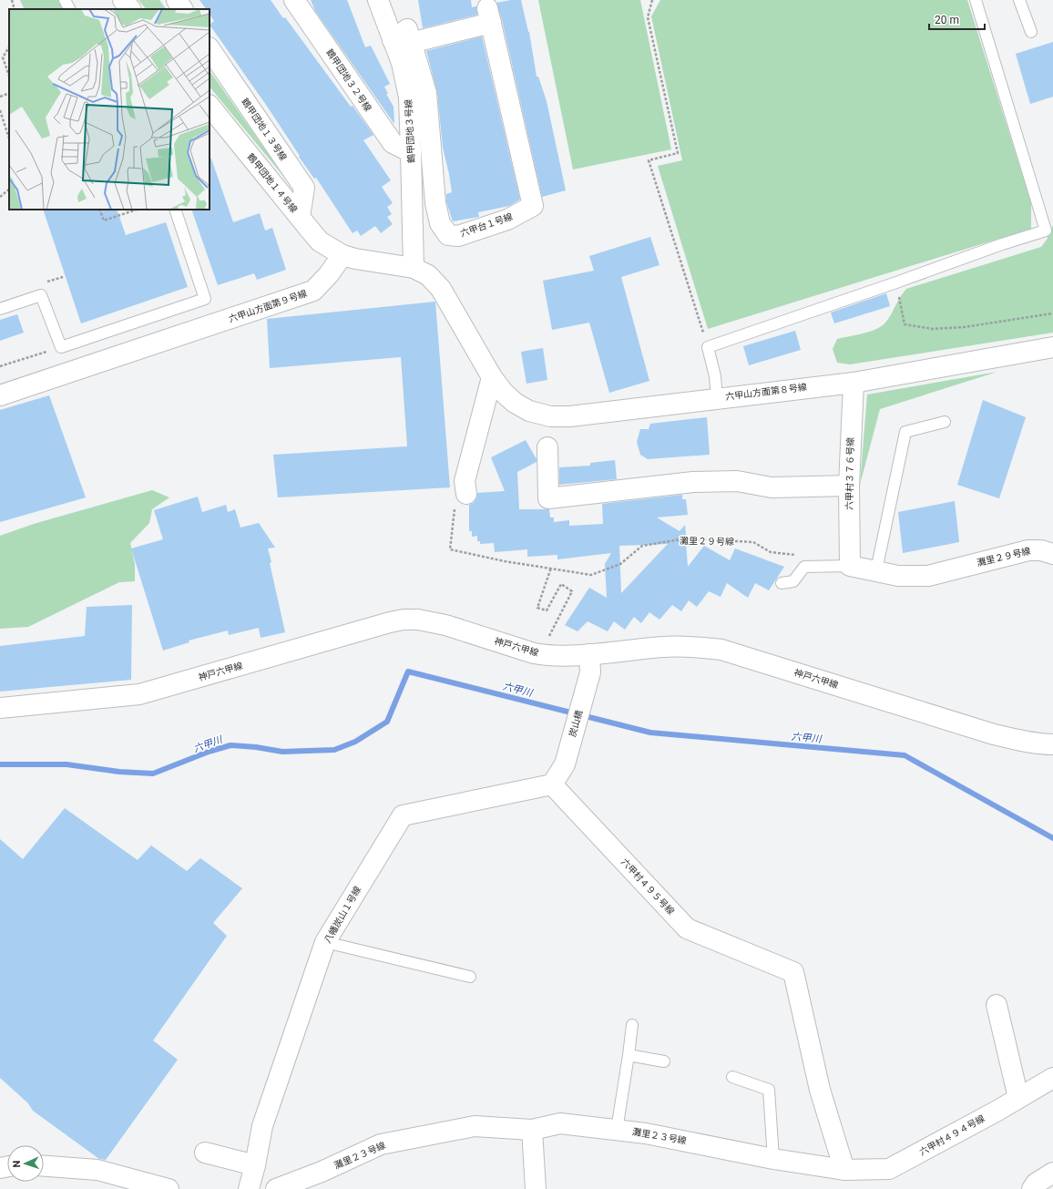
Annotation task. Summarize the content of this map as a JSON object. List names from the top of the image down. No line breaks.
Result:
{"streets":{"street":["鶴甲団地３２号線","鶴甲団地１３号線","鶴甲団地３号線","鶴甲団地１４号線","六甲台１号線","六甲山方面第９号線","六甲山方面第８号線","六甲村３７６号線","灘里２９号線","神戸六甲線","炭山橋","六甲村４９５号線","八幡炭山１号線","六甲村４９４号線","灘里２３号線"]},"crossings":[["鶴甲団地３２号線","鶴甲団地３号線"],["鶴甲団地１３号線","鶴甲団地１４号線"],["鶴甲団地３号線","六甲台１号線"],["鶴甲団地１４号線","六甲山方面第９号線"],["六甲山方面第８号線","六甲村３７６号線"],["六甲村３７６号線","灘里２９号線"],["神戸六甲線","炭山橋"],["炭山橋","六甲村４９５号線"],["炭山橋","八幡炭山１号線"],["六甲村４９５号線","八幡炭山１号線"],["六甲村４９５号線","六甲村４９４号線"],["六甲村４９５号線","灘里２３号線"],["六甲村４９４号線","灘里２３号線"]],"water":["六甲川"],"scale_bar":"20 m","north":"left"}
